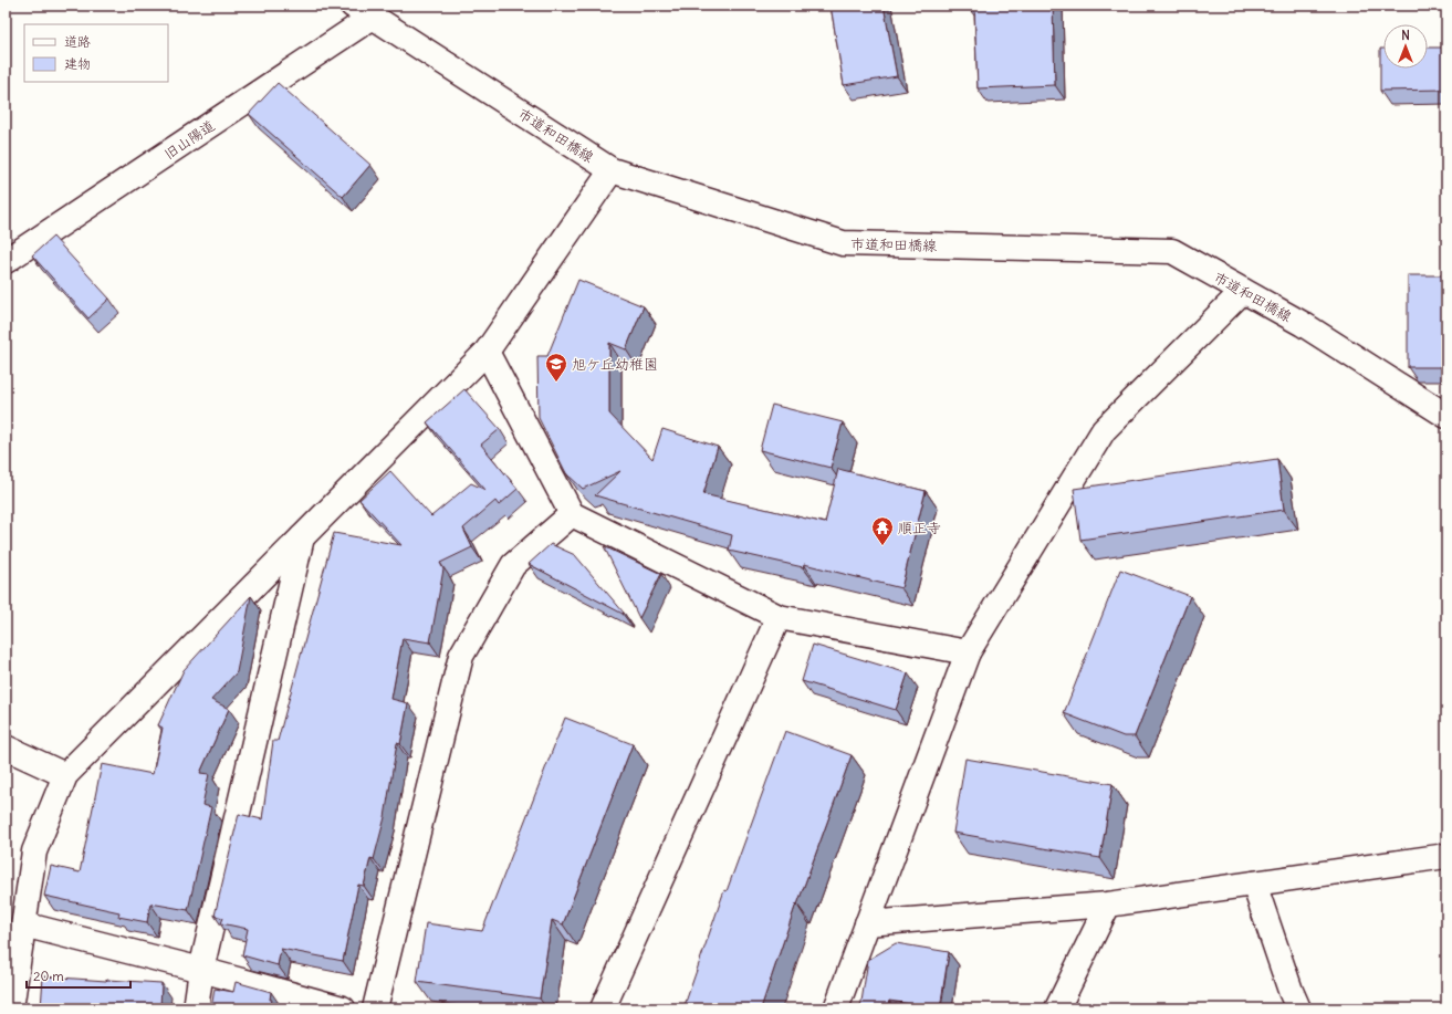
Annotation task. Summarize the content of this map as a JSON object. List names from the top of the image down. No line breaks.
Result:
{"streets":{"street":["市道和田橋線","旧山陽道"]},"crossings":[["市道和田橋線","旧山陽道"]],"places":{"school or university":["旭ケ丘幼稚園"],"temple":["順正寺"]},"legend":["道路","建物"],"scale_bar":"20 m","north":"top"}
